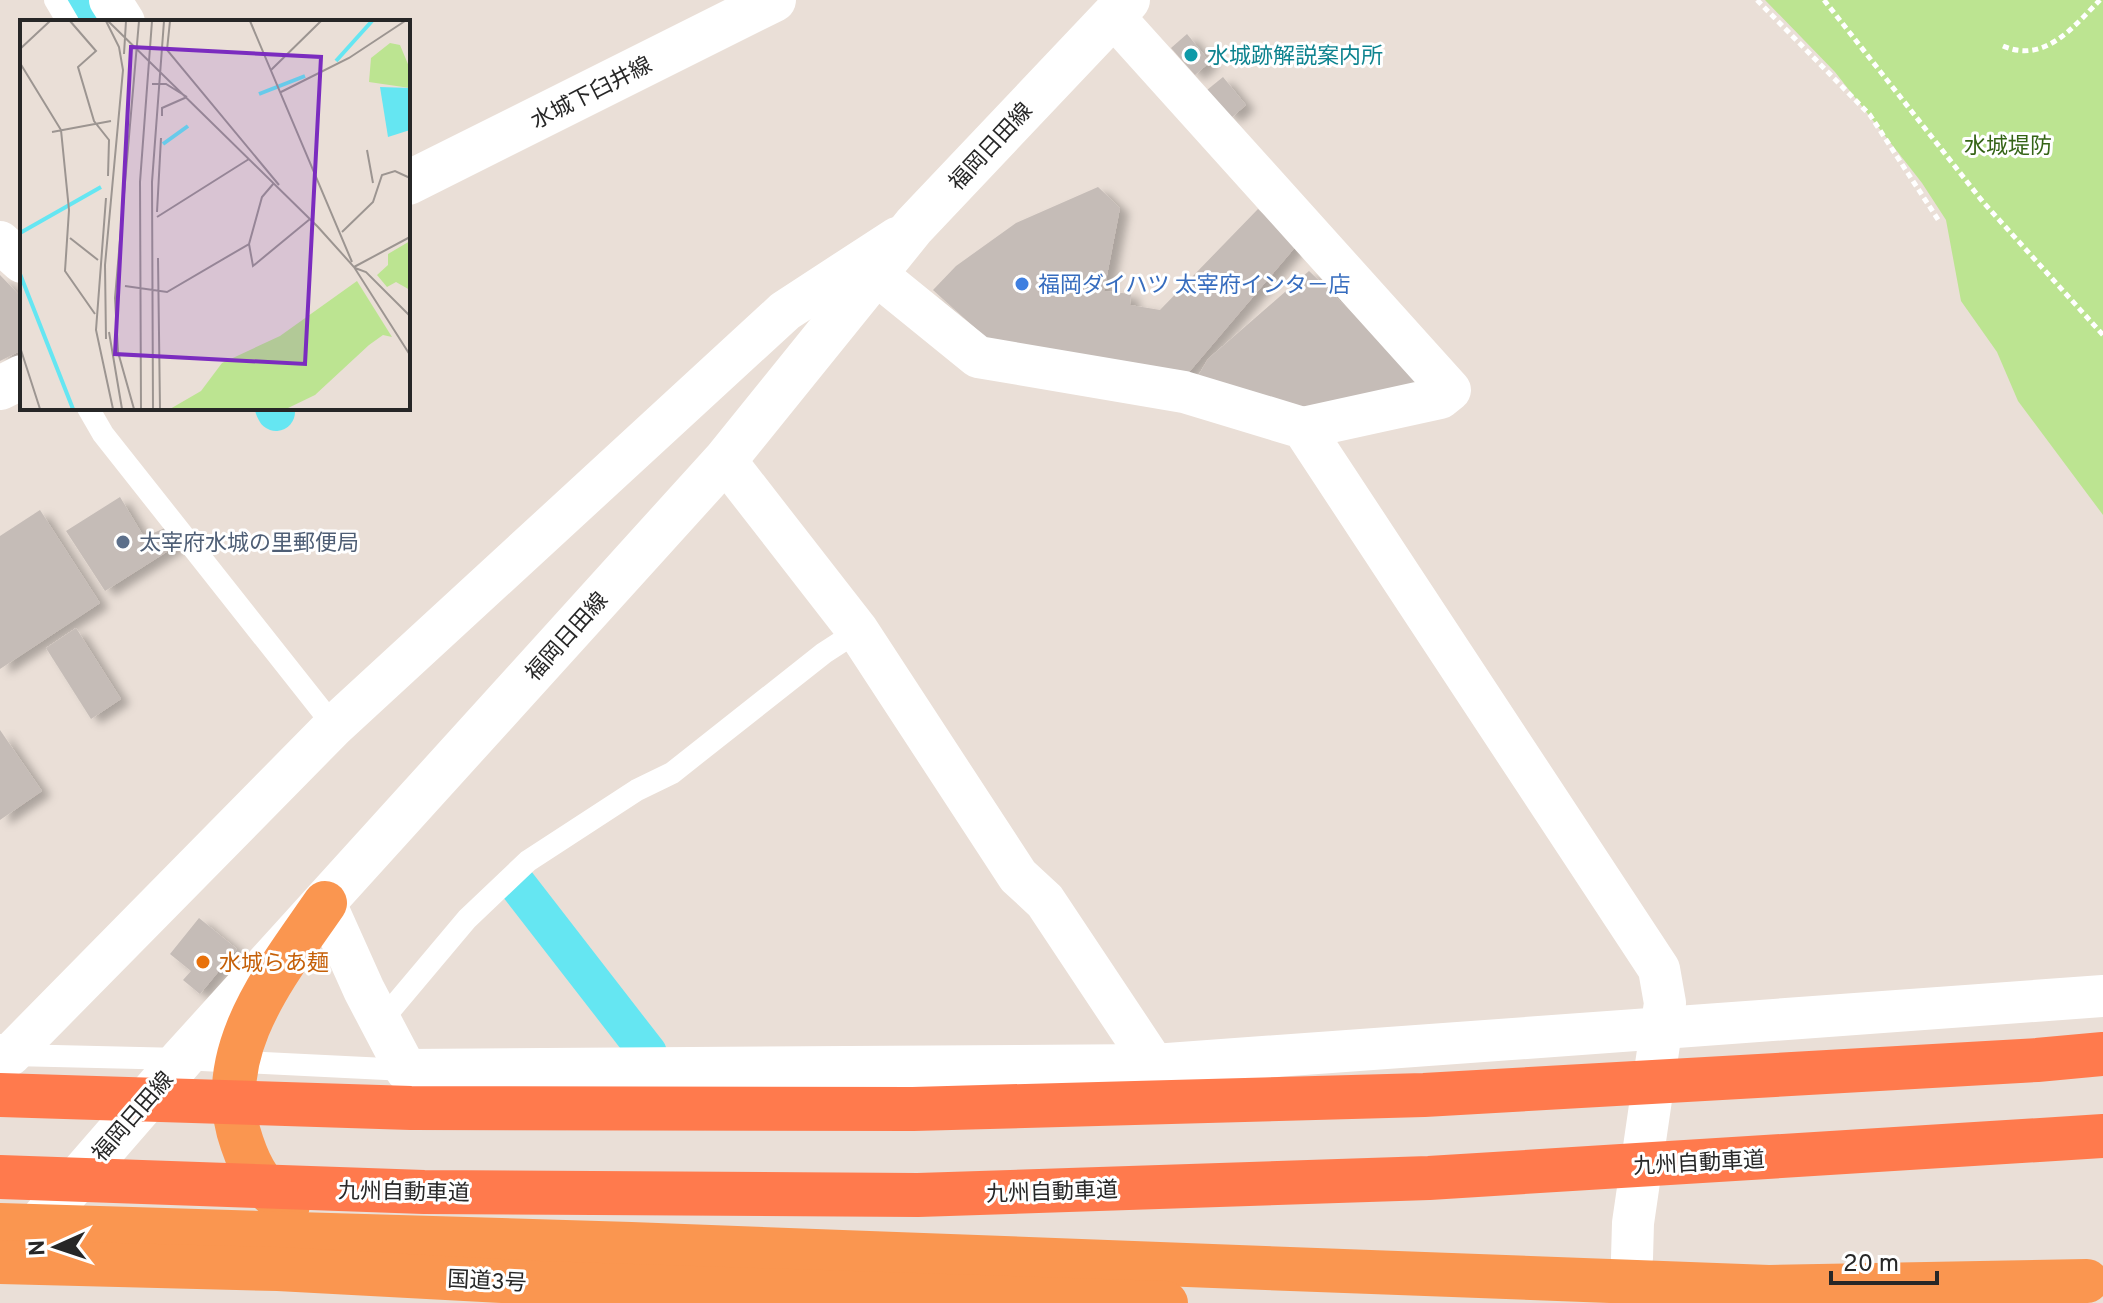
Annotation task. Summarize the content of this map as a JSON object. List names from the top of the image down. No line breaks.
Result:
{"streets":{"highway":["九州自動車道","国道3号"],"main road":["水城下臼井線","福岡日田線"]},"crossings":[["福岡日田線","国道3号"]],"parks":["水城堤防"],"places":["水城跡解説案内所","福岡ダイハツ 太宰府インタ－店","太宰府水城の里郵便局","水城らあ麺"],"scale_bar":"20 m","north":"left"}
